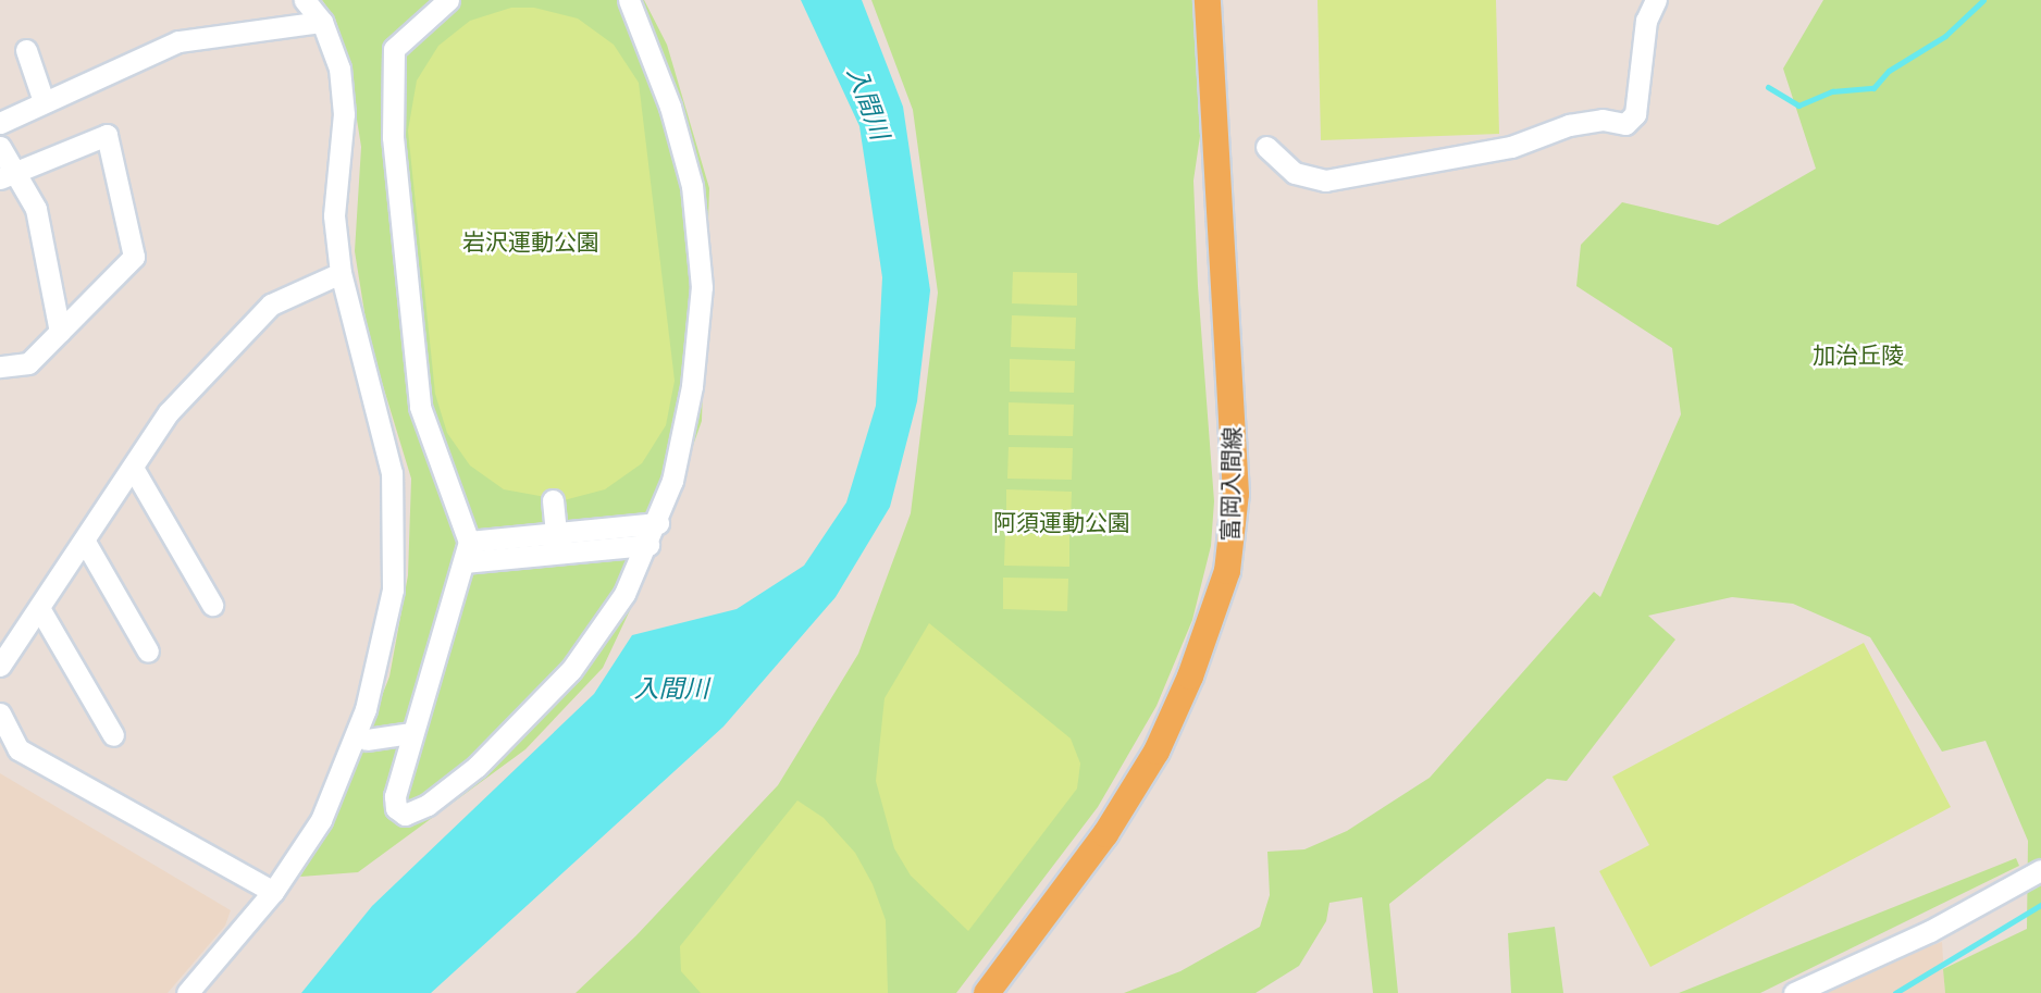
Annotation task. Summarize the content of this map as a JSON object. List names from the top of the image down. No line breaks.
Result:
{"streets":{"main road":["富岡入間線"]},"water":["入間川"],"parks":["岩沢運動公園","加治丘陵","阿須運動公園"]}
